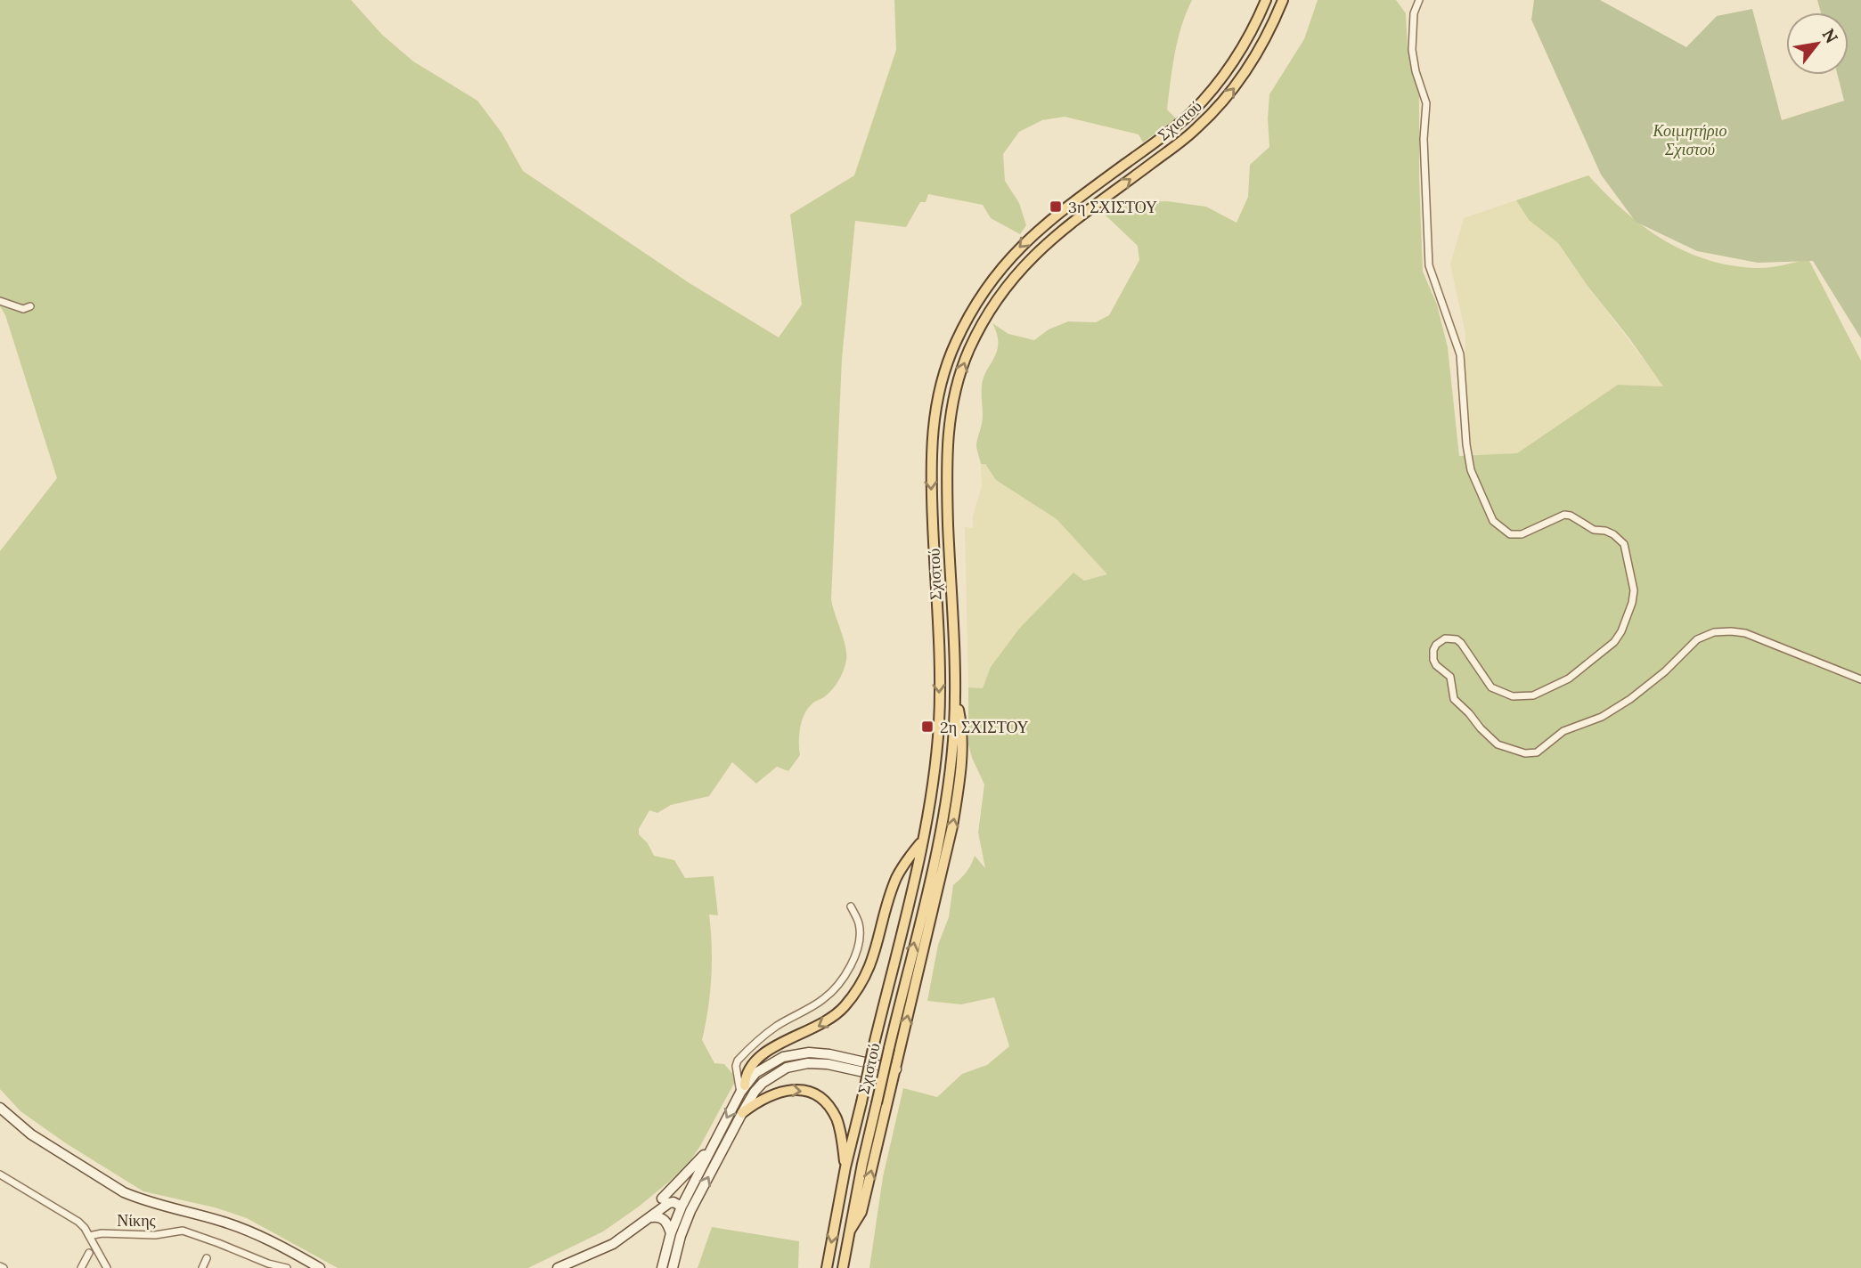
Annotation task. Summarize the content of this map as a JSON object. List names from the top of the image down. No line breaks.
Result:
{"streets":{"main road":["Σχιστού"],"street":["Νίκης"]},"parks":["Κοιμητήριο Σχιστού"],"places":{"transit":["3η ΣΧΙΣΤΟΥ","2η ΣΧΙΣΤΟΥ"]},"north":"top right"}
